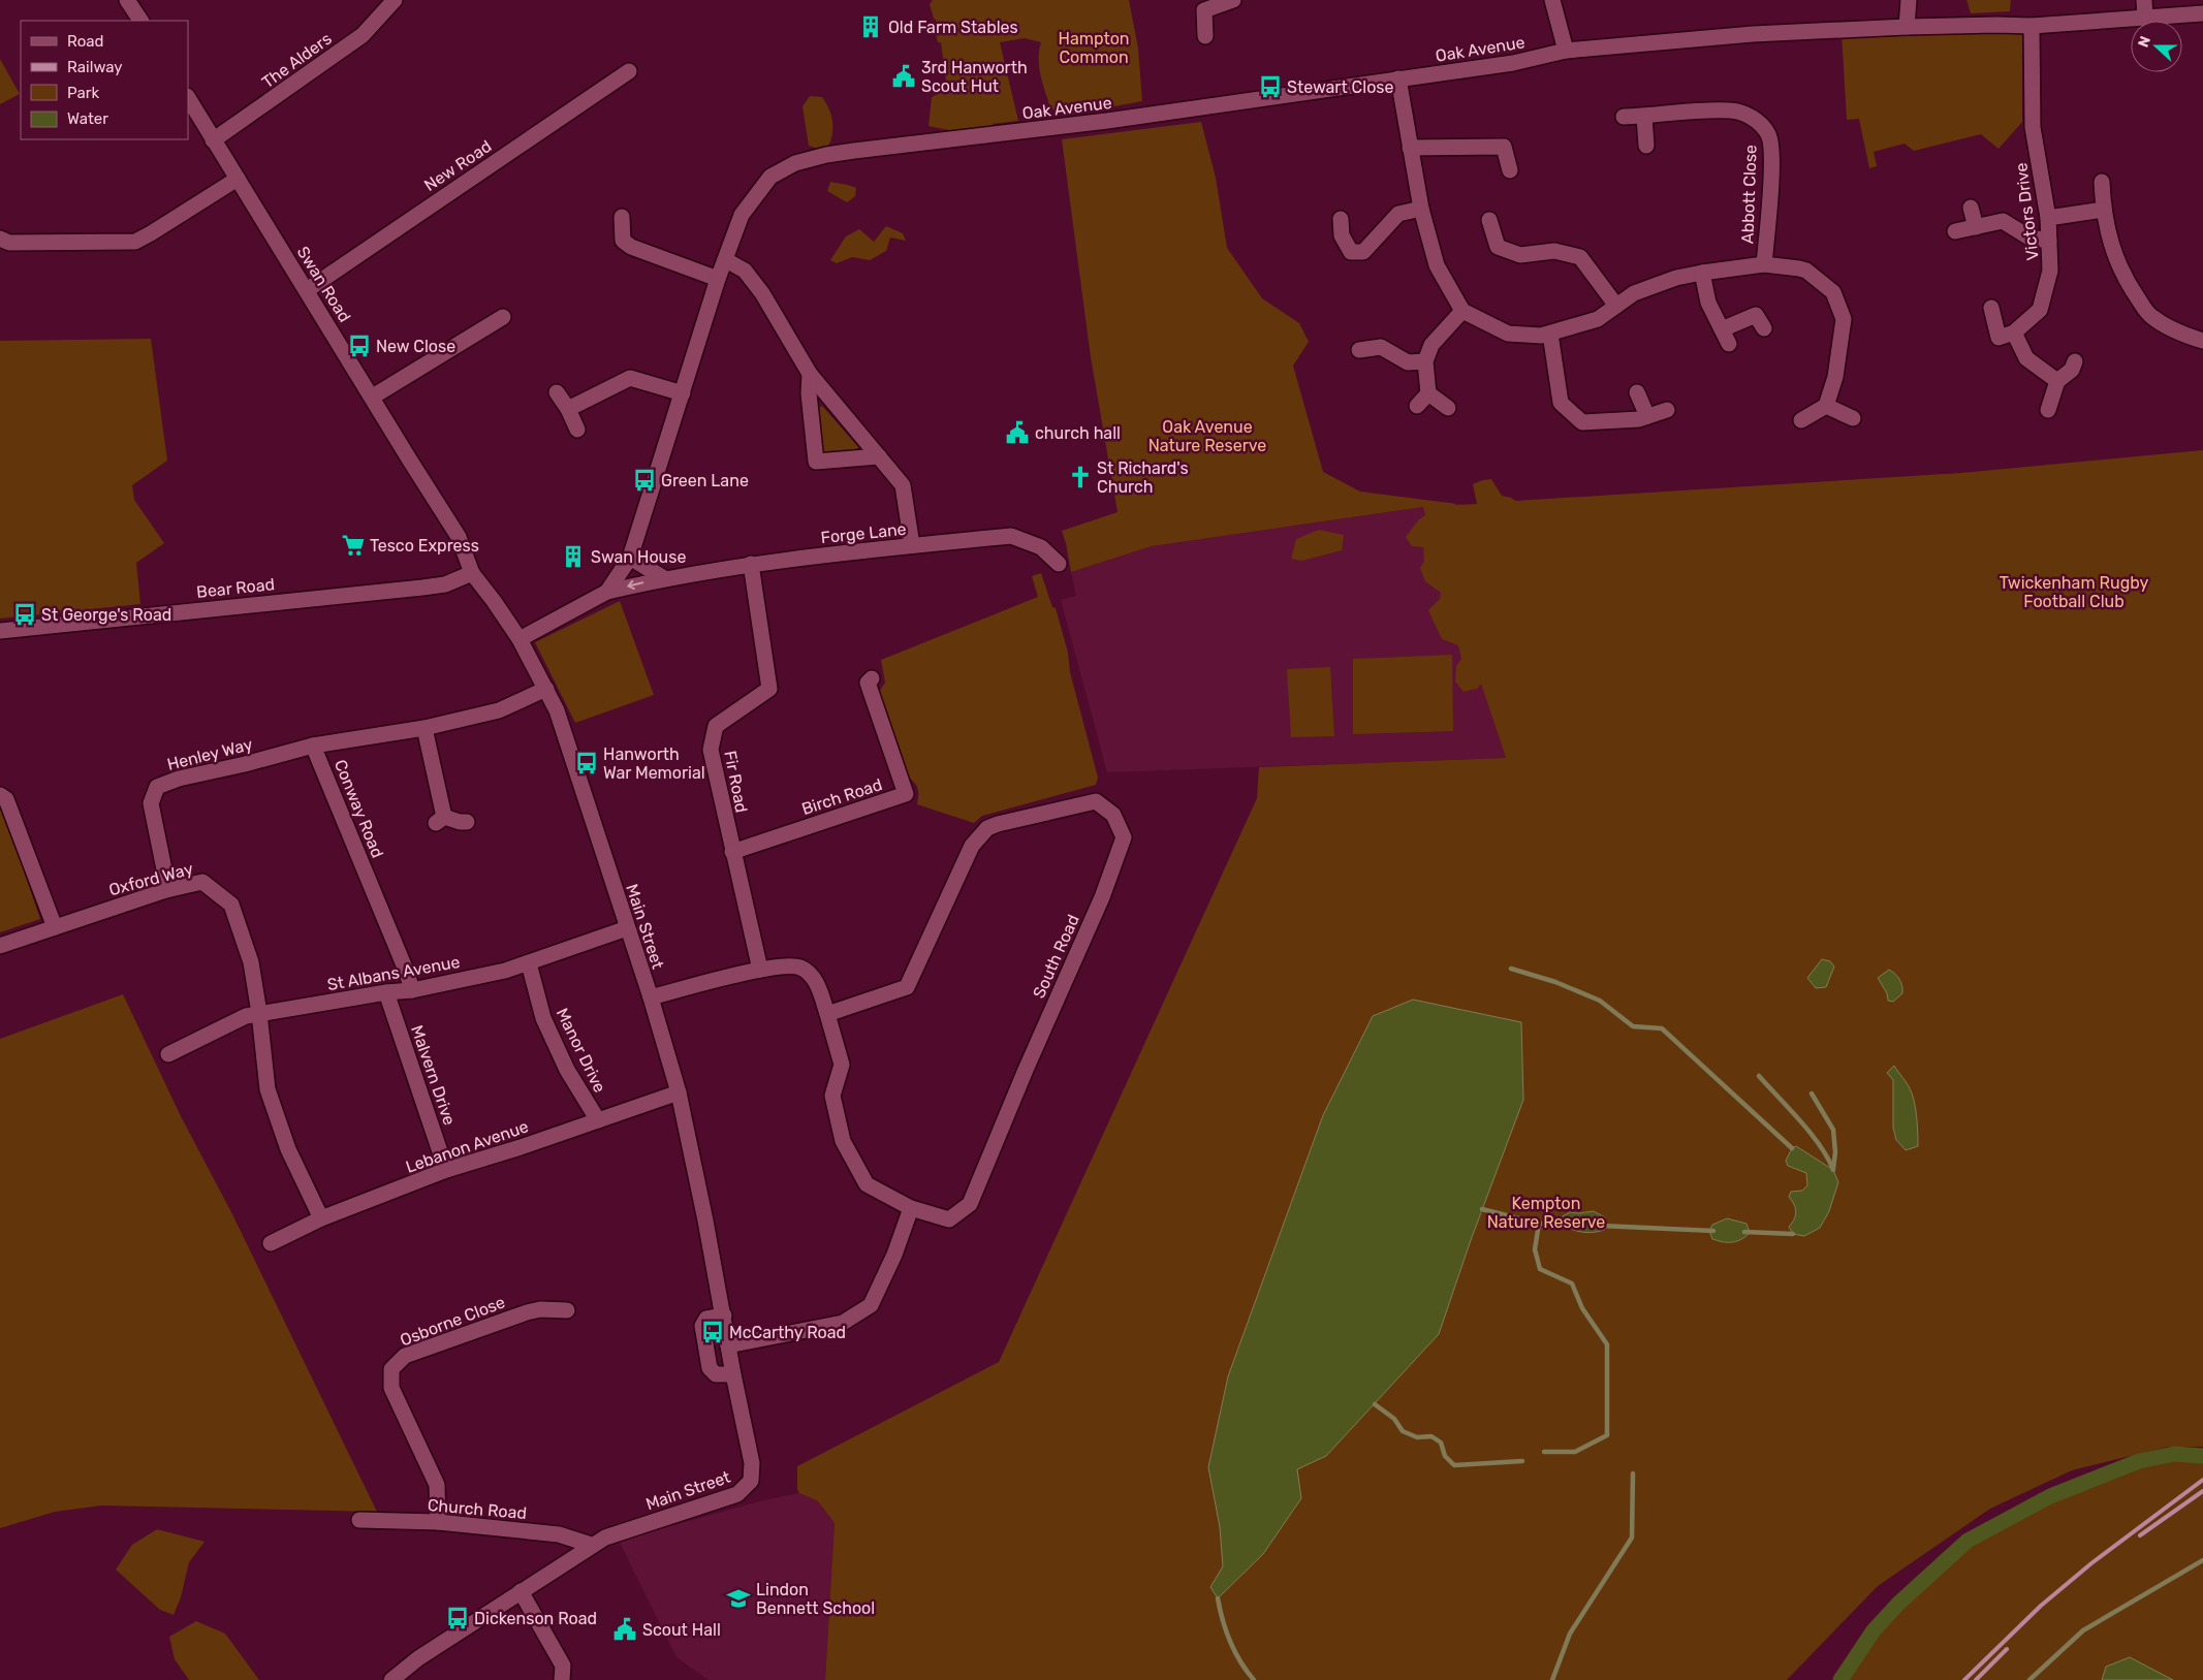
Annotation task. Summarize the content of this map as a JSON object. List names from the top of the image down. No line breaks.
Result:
{"streets":{"street":["Oak Avenue","The Alders","New Road","Abbott Close","Victors Drive","Swan Road","Forge Lane","Bear Road","Henley Way","Fir Road","Birch Road","Conway Road","Oxford Way","Main Street","South Road","St Albans Avenue","Manor Drive","Malvern Drive","Lebanon Avenue","Osborne Close","Church Road"]},"crossings":[["Oak Avenue","Victors Drive"],["The Alders","Swan Road"],["New Road","Swan Road"],["Swan Road","Bear Road"],["Swan Road","Main Street"],["Forge Lane","Fir Road"],["Bear Road","Main Street"],["Henley Way","Conway Road"],["Henley Way","Oxford Way"],["Fir Road","Birch Road"],["Fir Road","South Road"],["Conway Road","Main Street"],["Conway Road","St Albans Avenue"],["Oxford Way","St Albans Avenue"],["Main Street","South Road"],["Main Street","St Albans Avenue"],["Main Street","Lebanon Avenue"],["Main Street","Church Road"],["St Albans Avenue","Manor Drive"],["St Albans Avenue","Malvern Drive"],["Manor Drive","Lebanon Avenue"],["Malvern Drive","Lebanon Avenue"],["Osborne Close","Church Road"]],"parks":["Hampton Common","Oak Avenue Nature Reserve","Twickenham Rugby Football Club","Kempton Nature Reserve"],"places":{"building":["Old Farm Stables","Swan House"],"public building":["3rd Hanworth Scout Hut","church hall","Scout Hall"],"bus stop":["Stewart Close","New Close","Green Lane","St George's Road","Hanworth War Memorial","McCarthy Road","Dickenson Road"],"church":["St Richard's Church"],"supermarket":["Tesco Express"],"school or university":["Lindon Bennett School"]},"legend":["Road","Railway","Park","Water"],"north":"left"}
